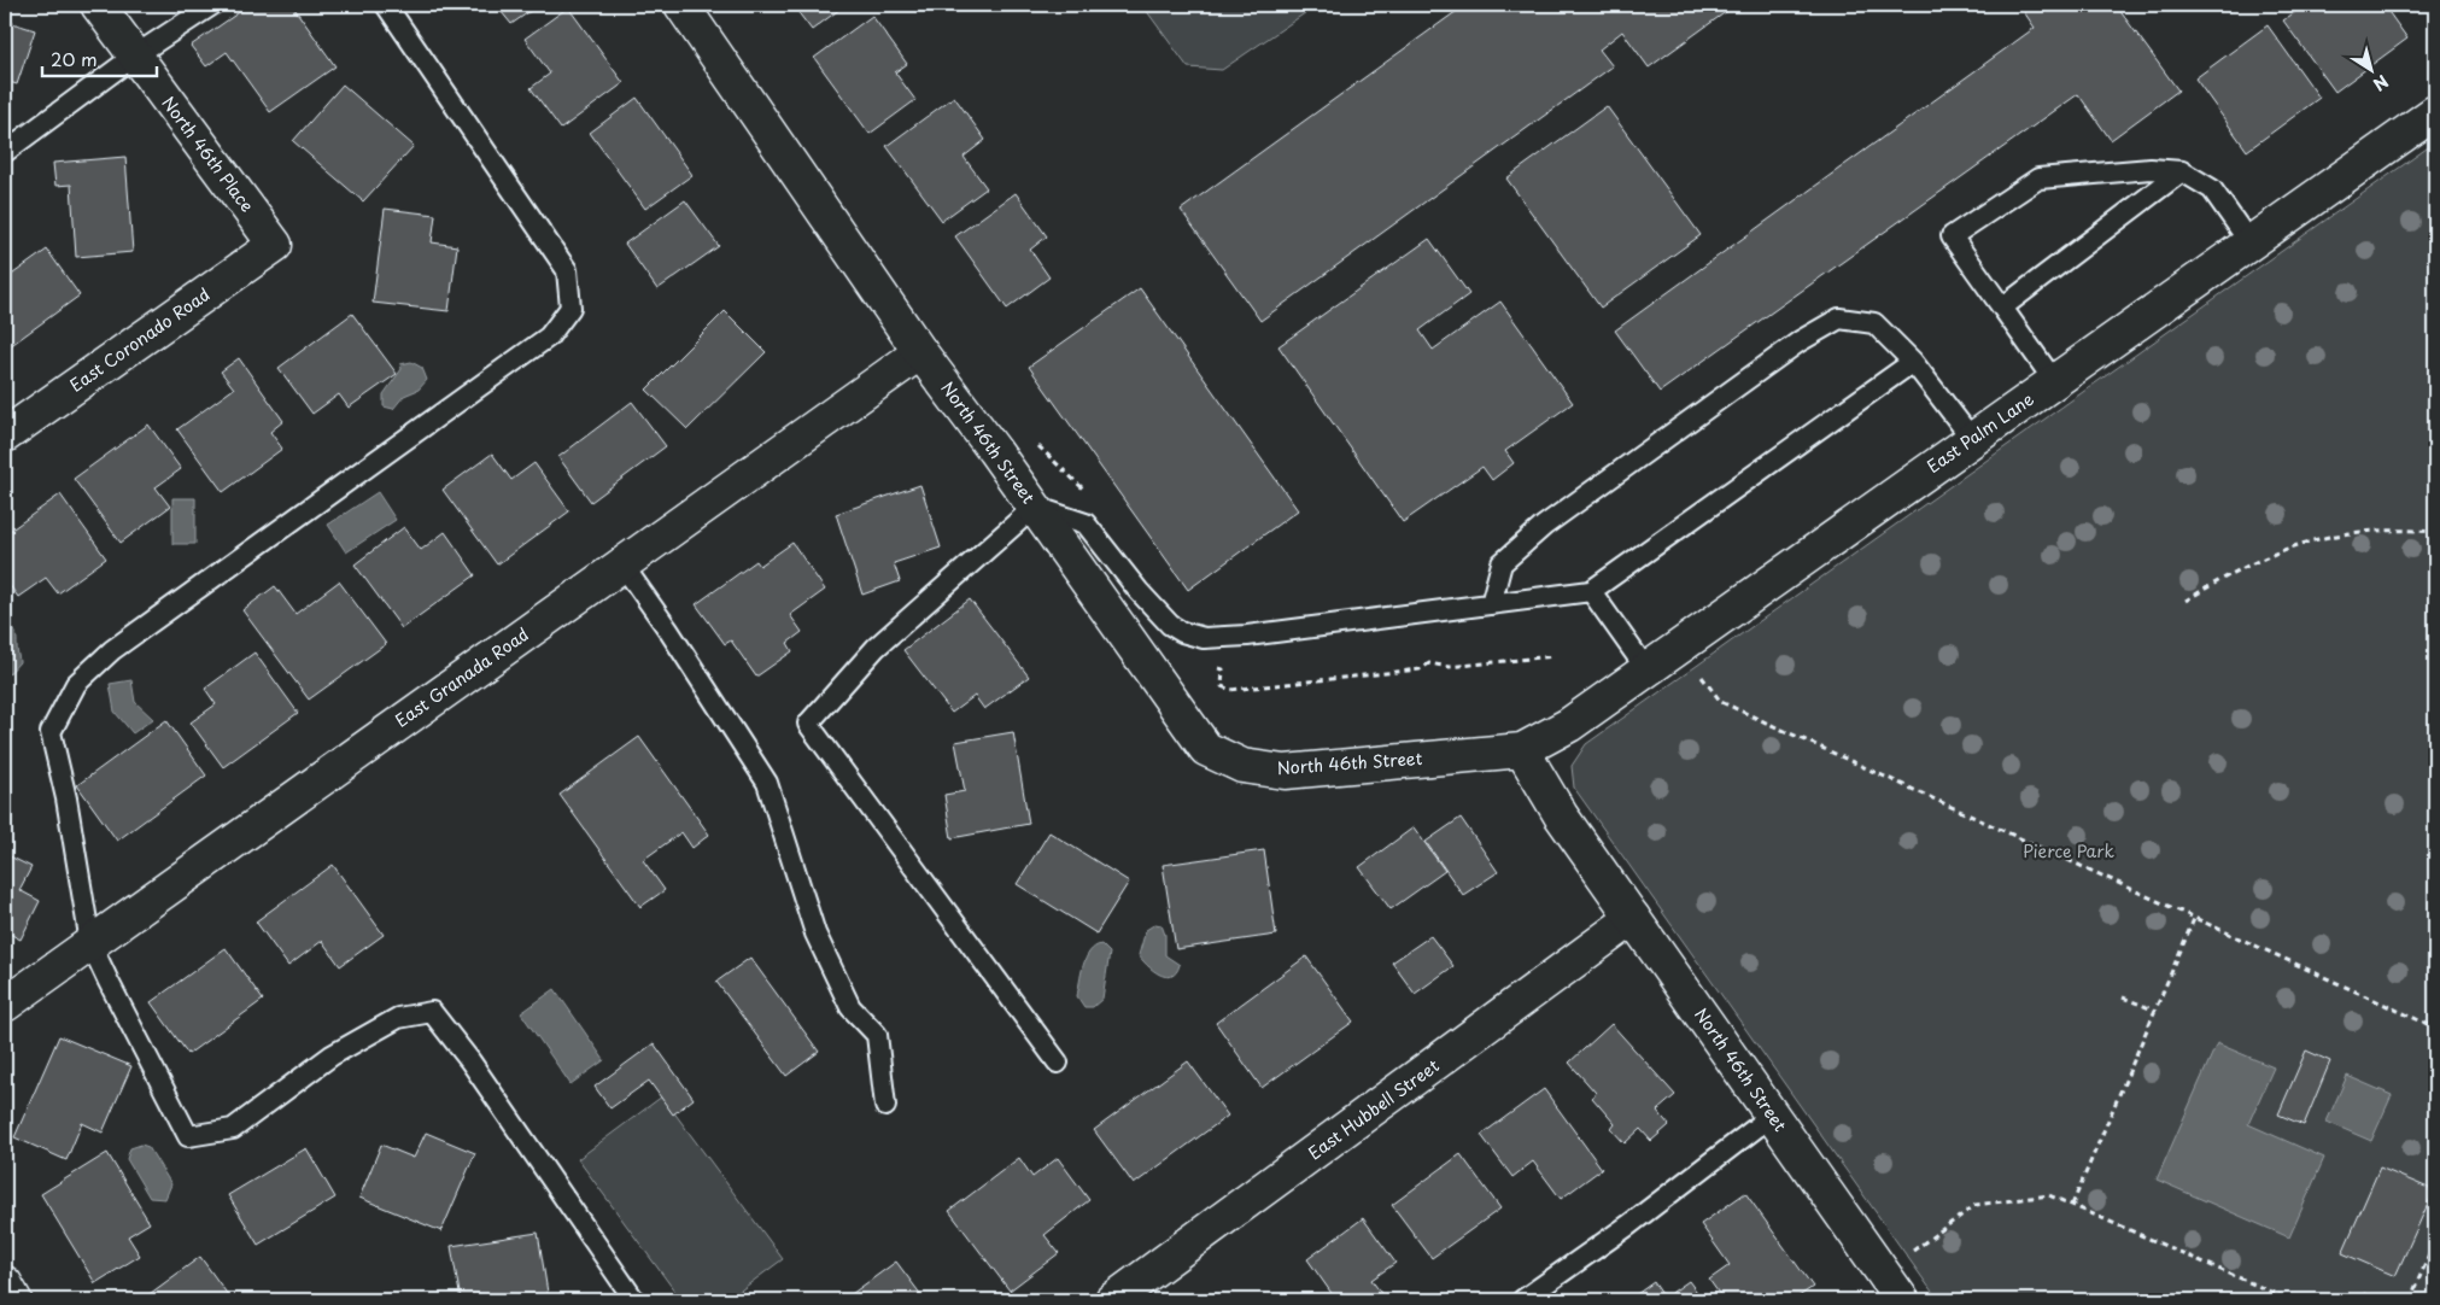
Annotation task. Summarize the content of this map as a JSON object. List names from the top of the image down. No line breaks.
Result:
{"streets":{"street":["North 46th Place","East Coronado Road","East Palm Lane","North 46th Street","East Granada Road","East Hubbell Street"]},"crossings":[["North 46th Place","East Coronado Road"],["East Palm Lane","North 46th Street"],["North 46th Street","East Granada Road"],["North 46th Street","East Hubbell Street"]],"parks":["Pierce Park"],"scale_bar":"20 m","north":"bottom right"}
